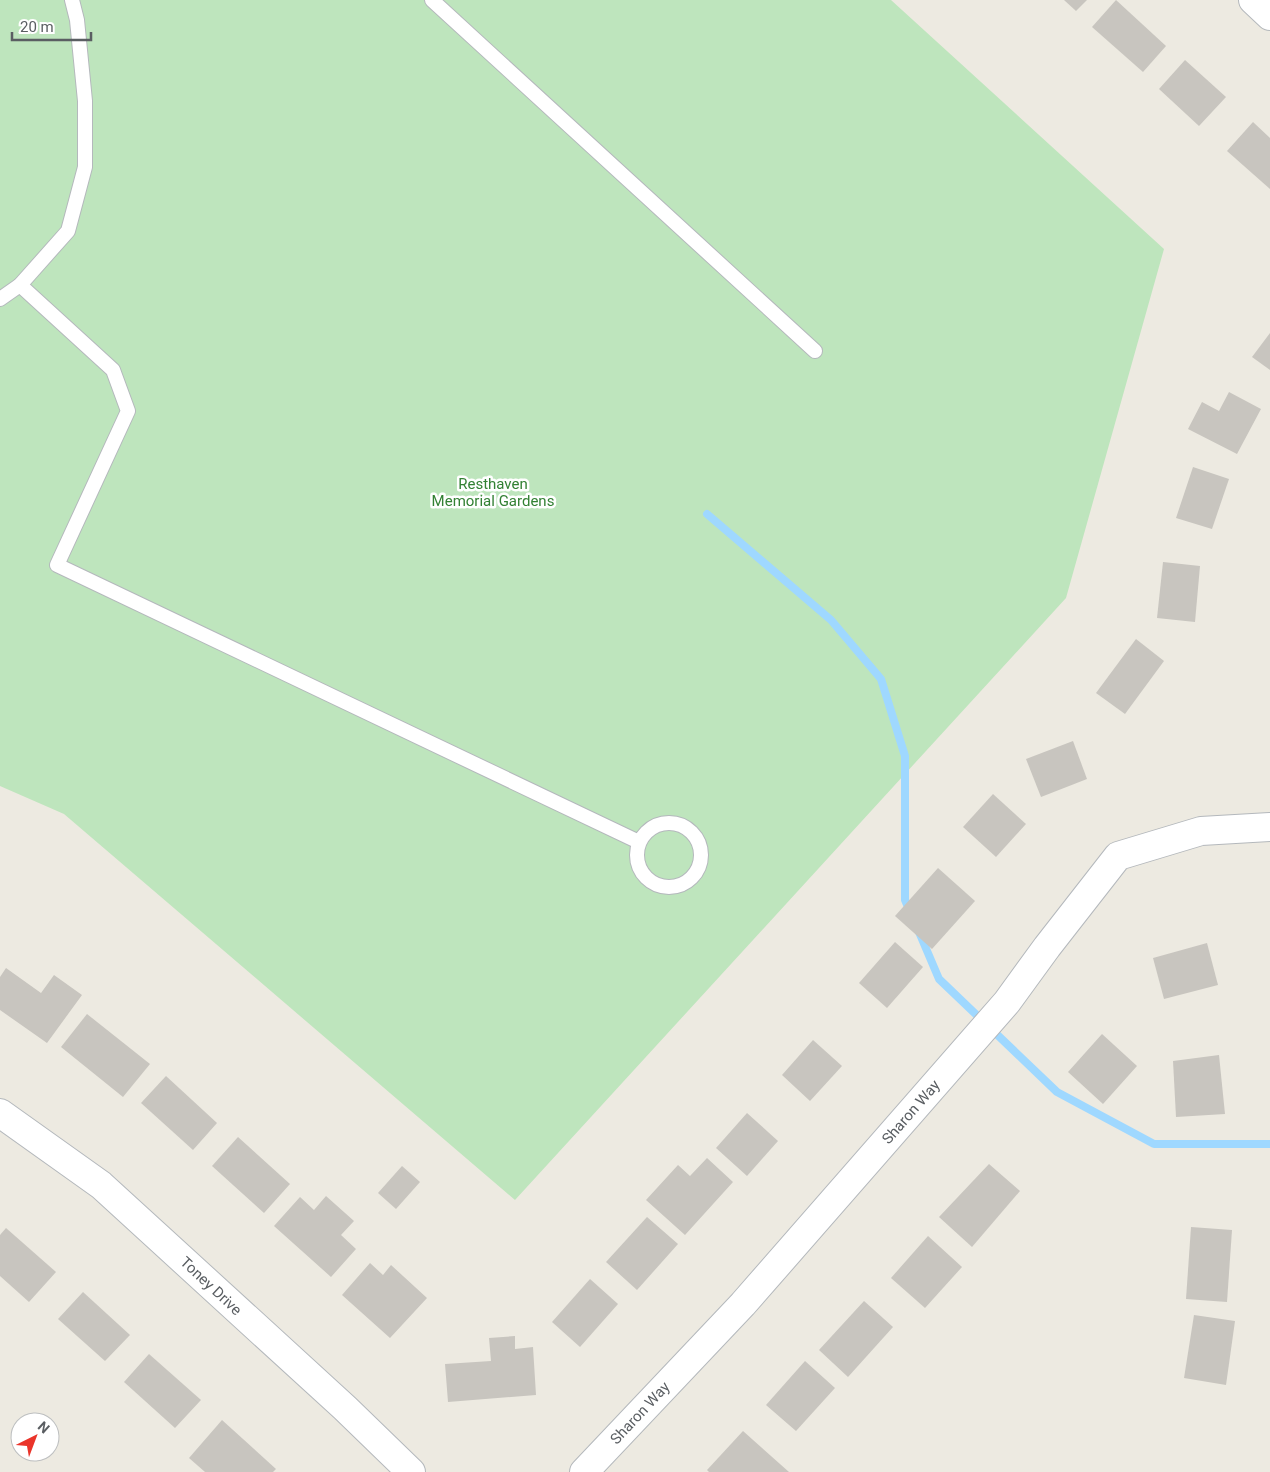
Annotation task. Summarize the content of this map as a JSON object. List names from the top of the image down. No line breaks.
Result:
{"streets":{"street":["Sharon Way","Toney Drive"]},"parks":["Resthaven Memorial Gardens"],"scale_bar":"20 m","north":"top right"}
